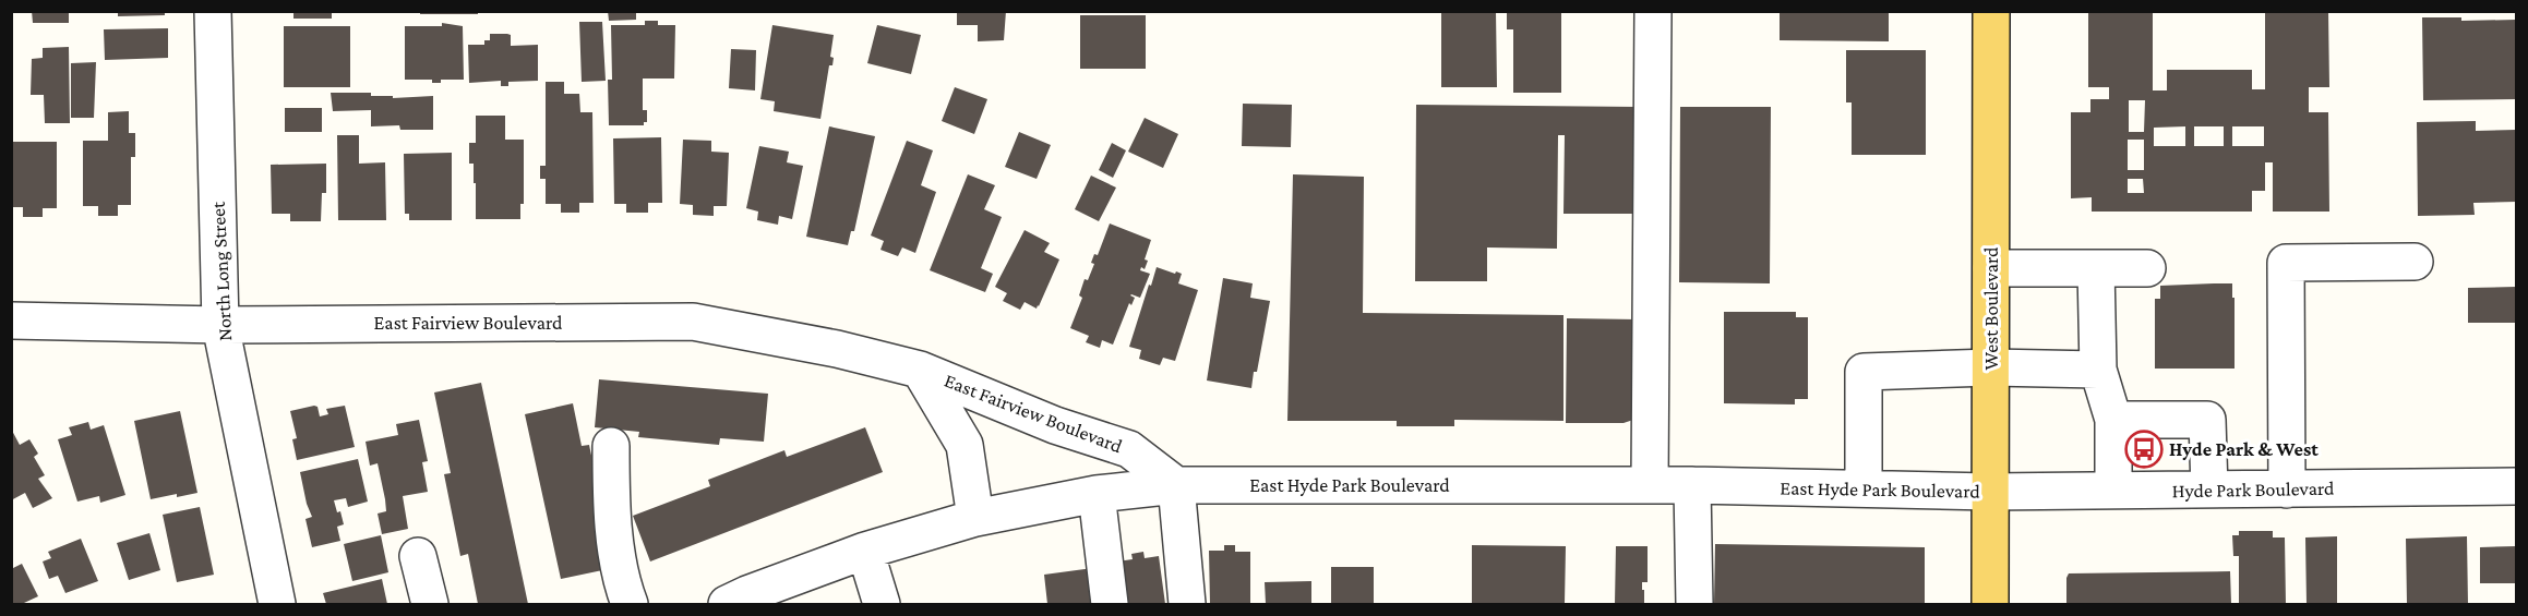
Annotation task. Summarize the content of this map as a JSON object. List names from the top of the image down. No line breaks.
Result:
{"streets":{"main road":["West Boulevard"],"street":["North Long Street","East Fairview Boulevard","East Hyde Park Boulevard","Hyde Park Boulevard"]},"crossings":[["North Long Street","East Fairview Boulevard"],["West Boulevard","East Hyde Park Boulevard"],["West Boulevard","Hyde Park Boulevard"],["East Fairview Boulevard","East Hyde Park Boulevard"],["East Hyde Park Boulevard","Hyde Park Boulevard"]],"places":{"bus stop":["Hyde Park & West"]}}
